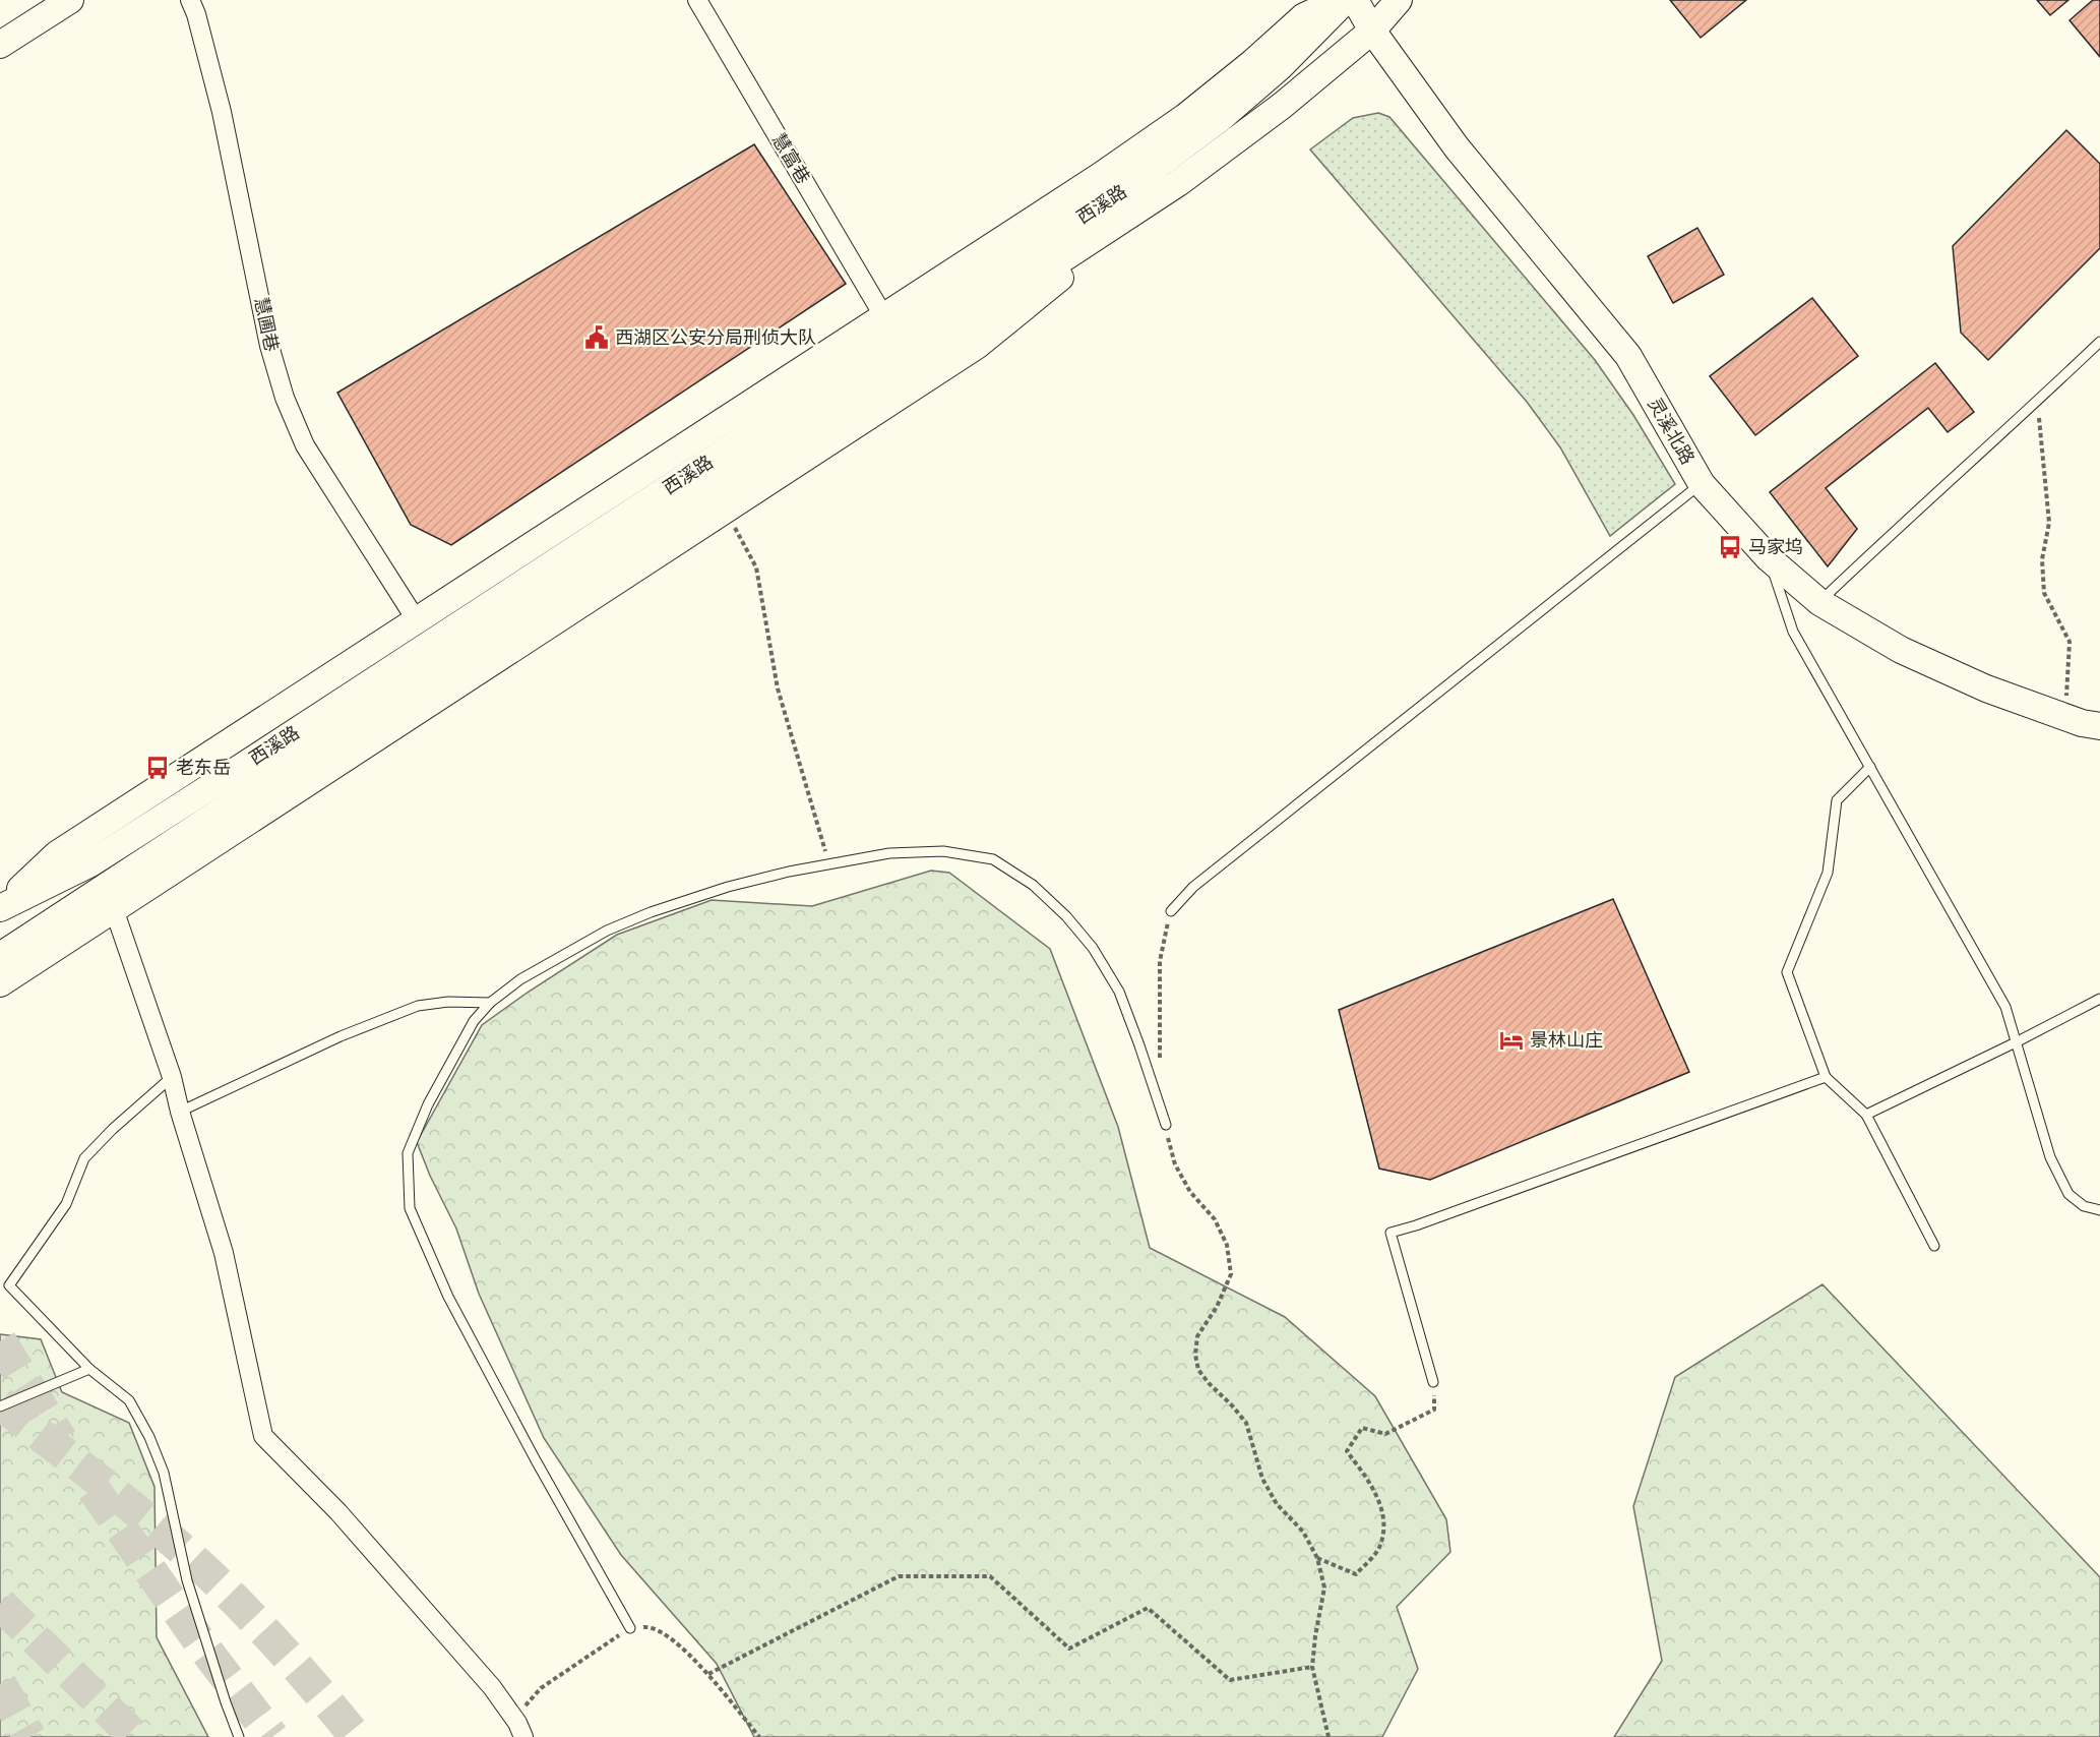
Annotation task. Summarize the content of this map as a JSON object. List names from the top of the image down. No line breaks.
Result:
{"streets":{"main road":["西溪路","灵溪北路"],"street":["慧富巷","慧圃巷"]},"crossings":[["慧富巷","西溪路"],["西溪路","慧圃巷"],["西溪路","灵溪北路"]],"places":{"public building":["西湖区公安分局刑侦大队"],"bus stop":["马家坞","老东岳"],"hotel":["景林山庄"]}}
